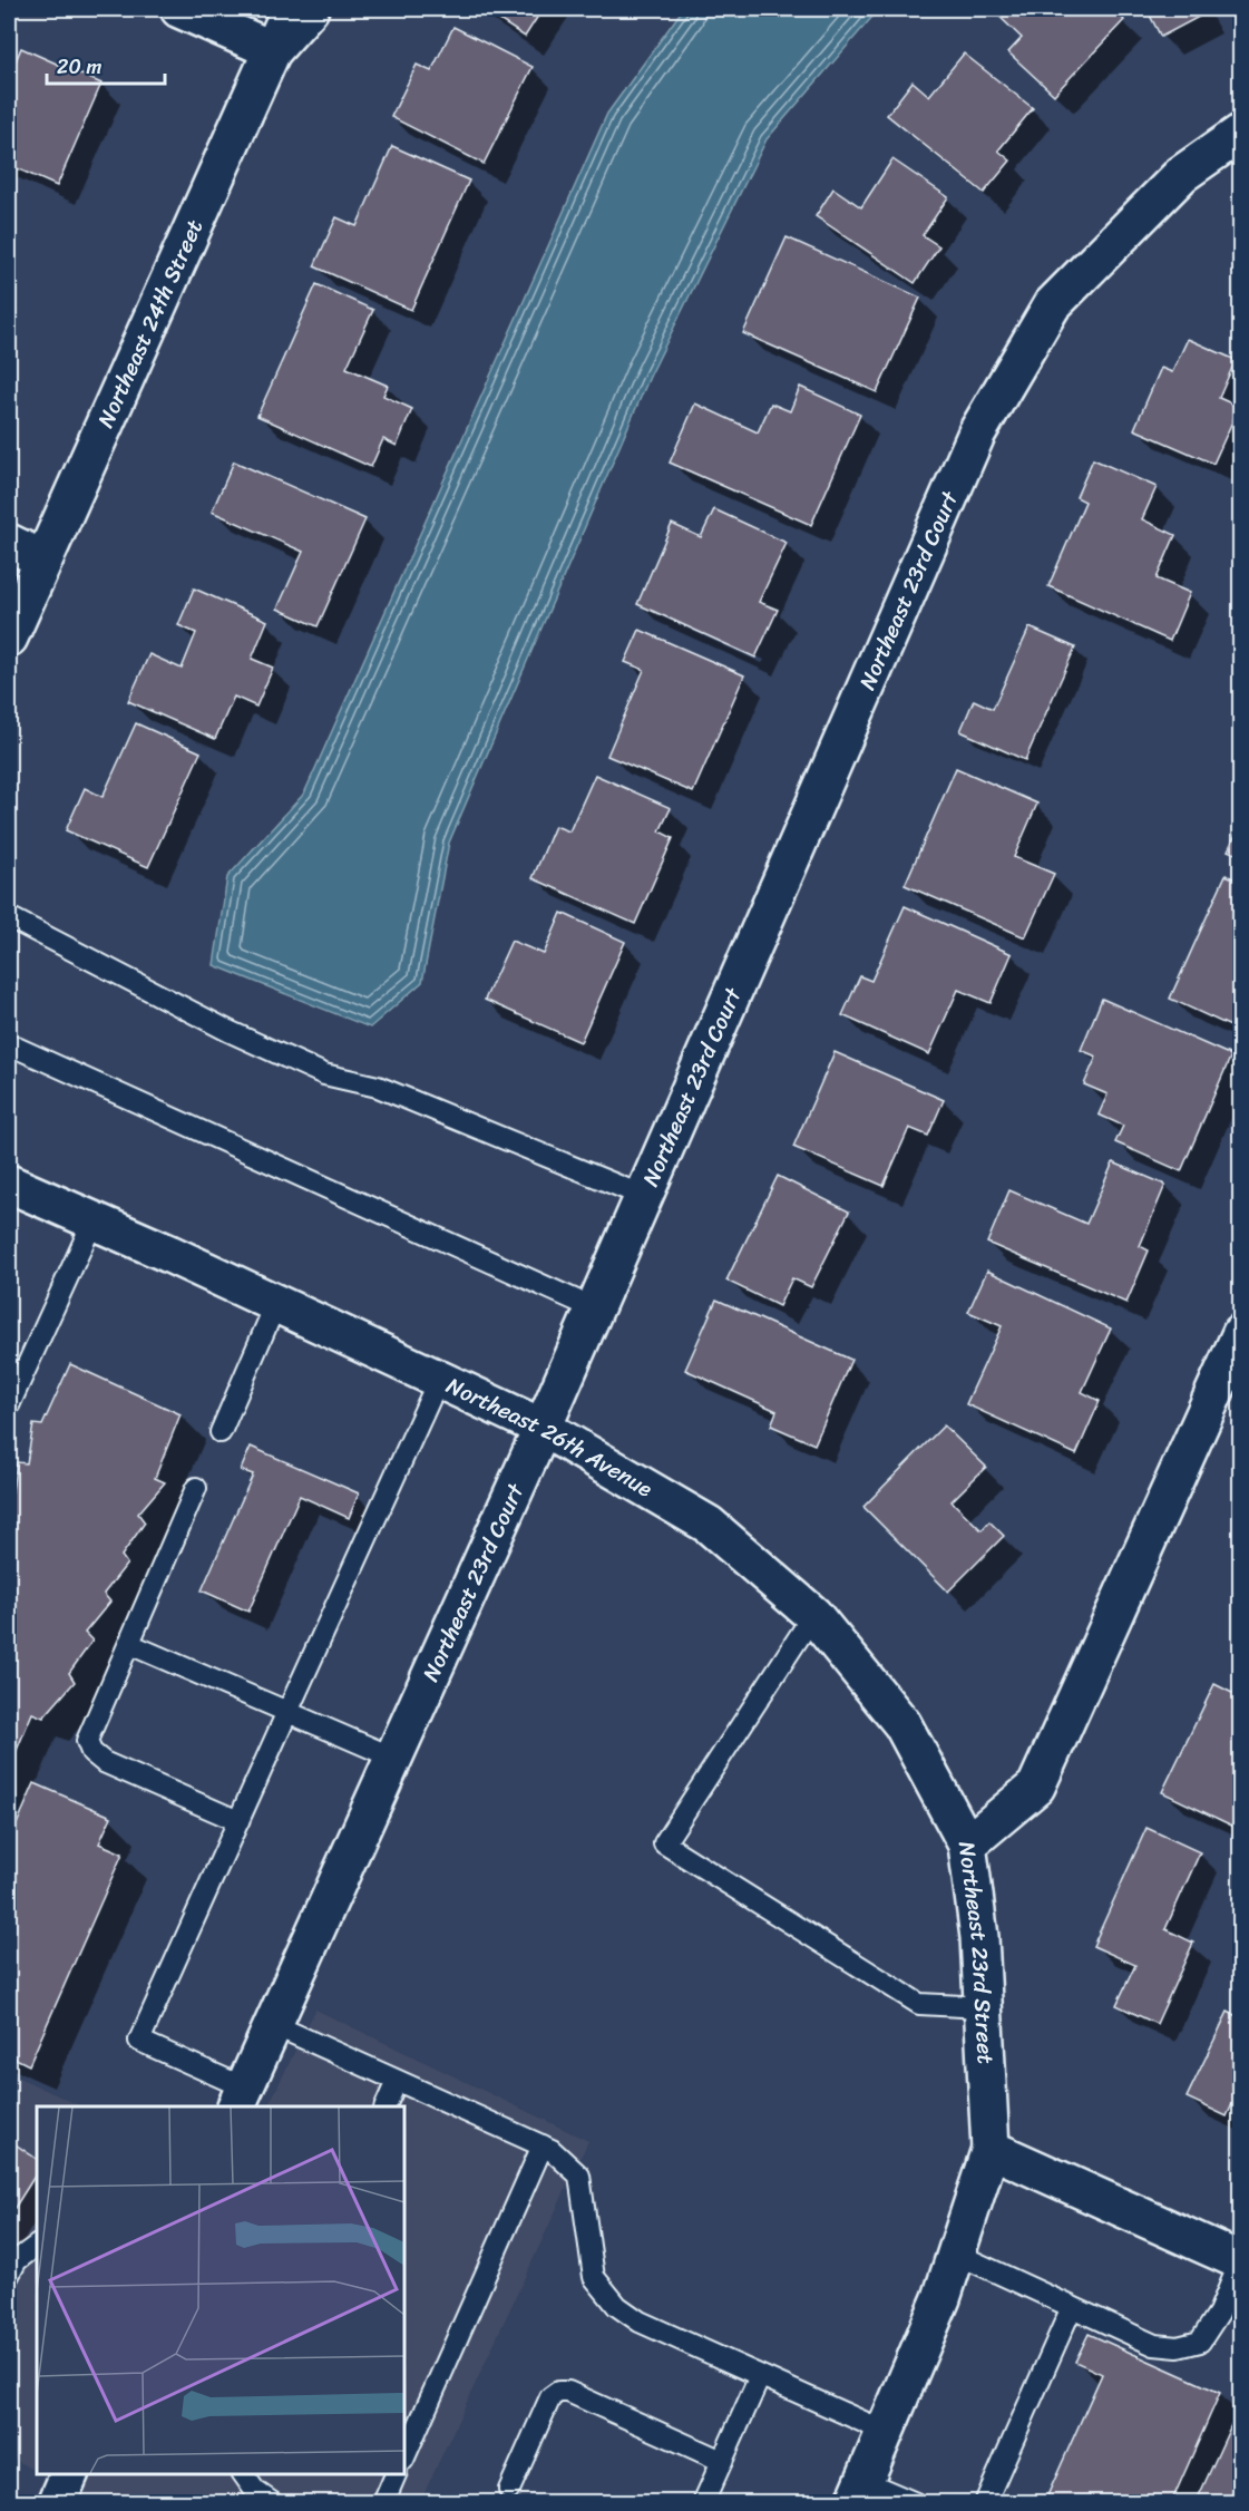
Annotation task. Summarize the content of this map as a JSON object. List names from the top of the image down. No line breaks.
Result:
{"streets":{"street":["Northeast 24th Street","Northeast 23rd Court","Northeast 26th Avenue","Northeast 23rd Street"]},"crossings":[["Northeast 23rd Court","Northeast 26th Avenue"],["Northeast 26th Avenue","Northeast 23rd Street"]],"scale_bar":"20 m"}
